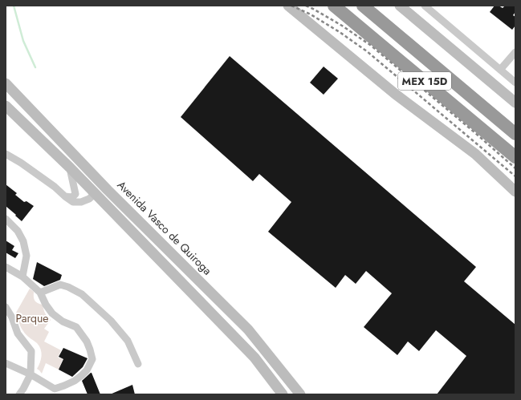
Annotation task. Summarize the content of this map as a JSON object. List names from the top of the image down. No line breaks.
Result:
{"streets":{"highway":["MEX 15D"],"main road":["Avenida Vasco de Quiroga"]},"parks":["Parque"]}
